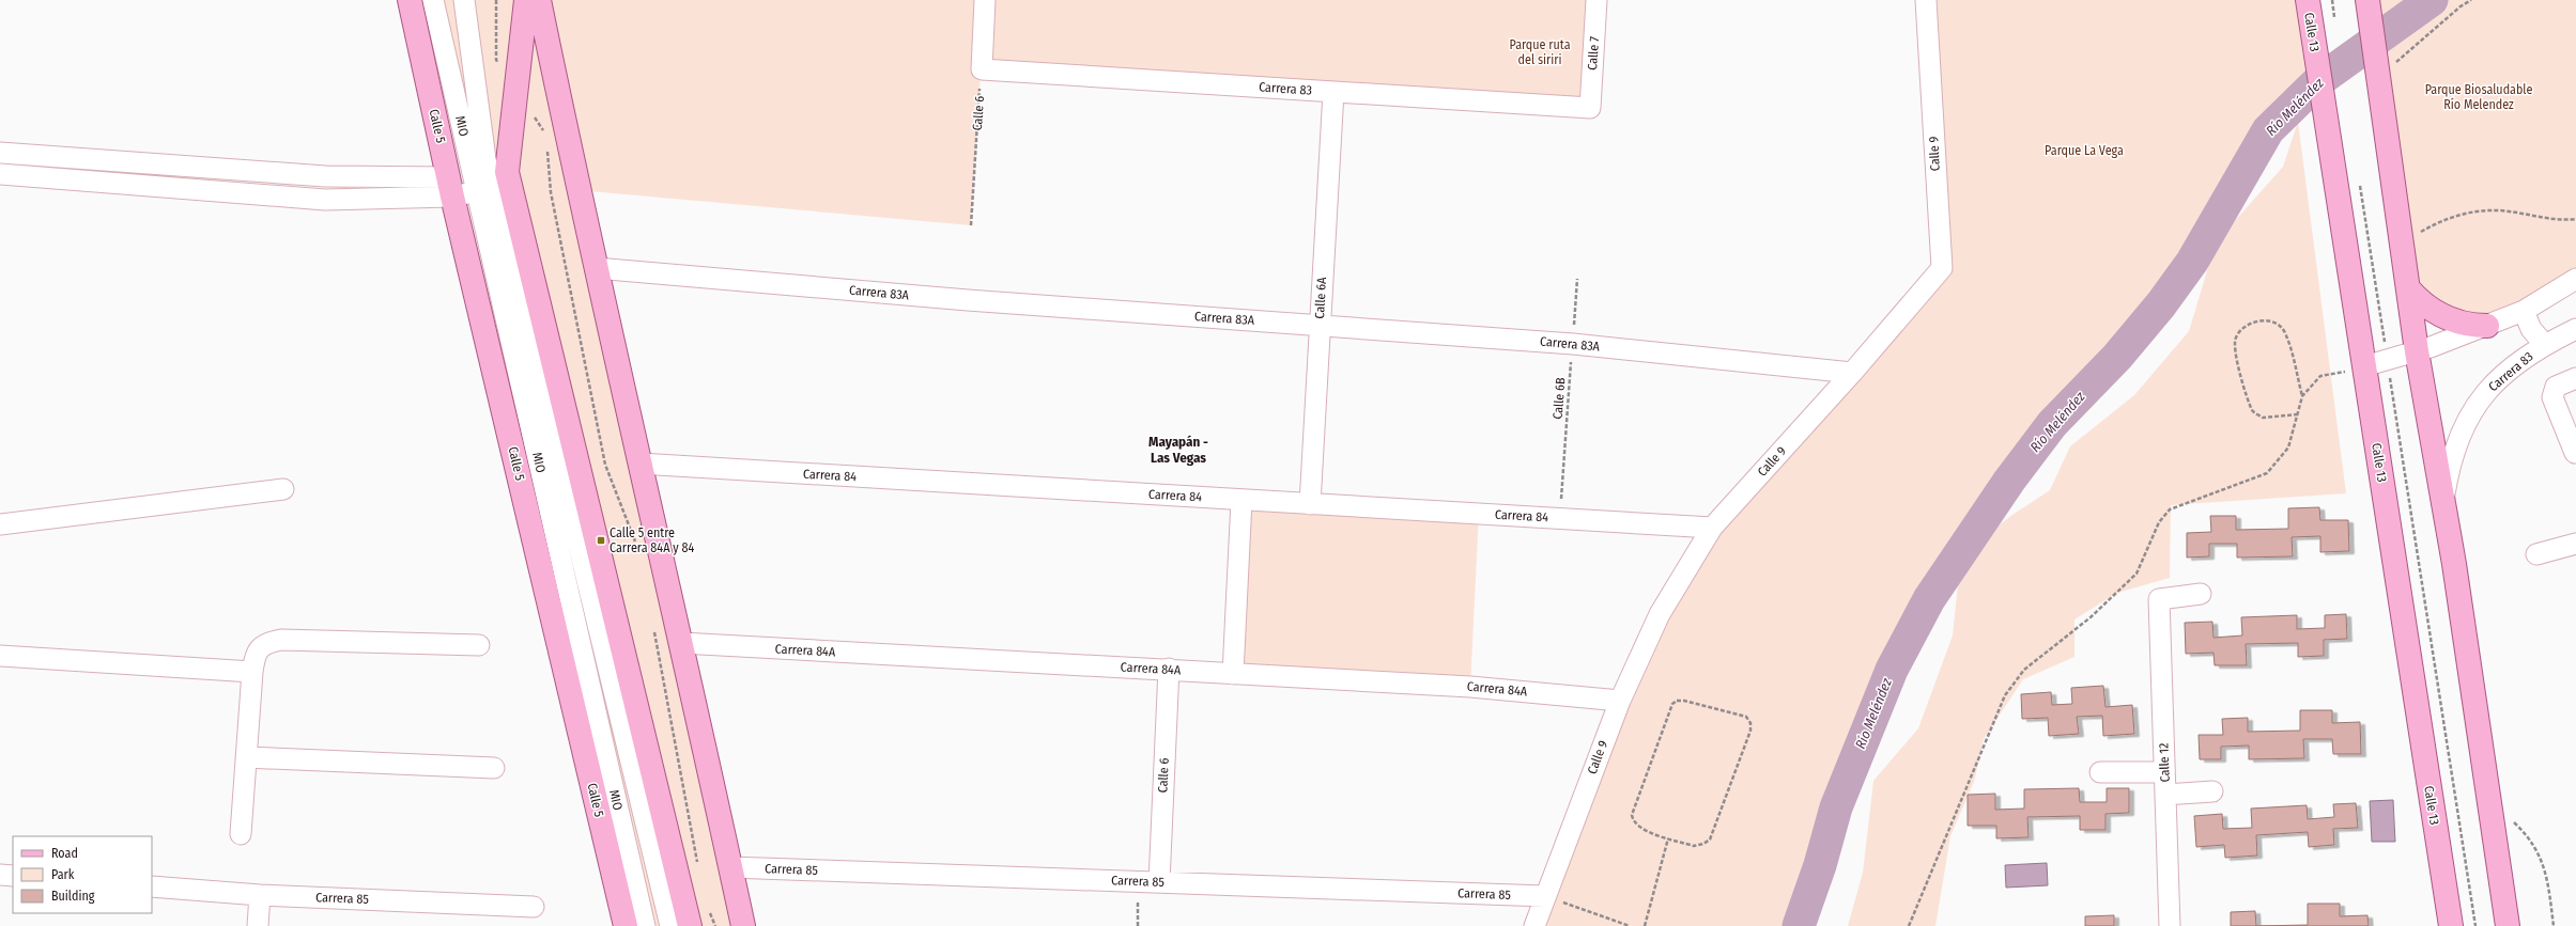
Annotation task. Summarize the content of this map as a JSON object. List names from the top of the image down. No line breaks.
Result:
{"streets":{"main road":["Calle 13","Calle 5"],"street":["Calle 7","Carrera 83","Calle 6","MIO","Calle 9","Carrera 83A","Calle 6A","Carrera 84","Carrera 84A","Calle 12","Carrera 85"],"path":["Calle 6B"]},"crossings":[["Calle 7","Carrera 83"],["Carrera 83","Calle 6"],["Carrera 83","Calle 6A"],["Calle 6","Carrera 84A"],["Calle 6","Carrera 85"],["Calle 9","Carrera 83A"],["Calle 9","Carrera 84"],["Calle 9","Carrera 84A"],["Calle 9","Carrera 85"],["Carrera 83A","Calle 6A"],["Carrera 83A","Calle 6B"],["Calle 6A","Carrera 84"],["Calle 6B","Carrera 84"]],"districts":["Mayapán - Las Vegas"],"water":["Río Meléndez"],"parks":["Parque ruta del siriri","Parque Biosaludable Río Melendez","Parque La Vega"],"places":{"transit":["Calle 5 entre Carrera 84A y 84"]},"legend":["Road","Park","Building"]}
